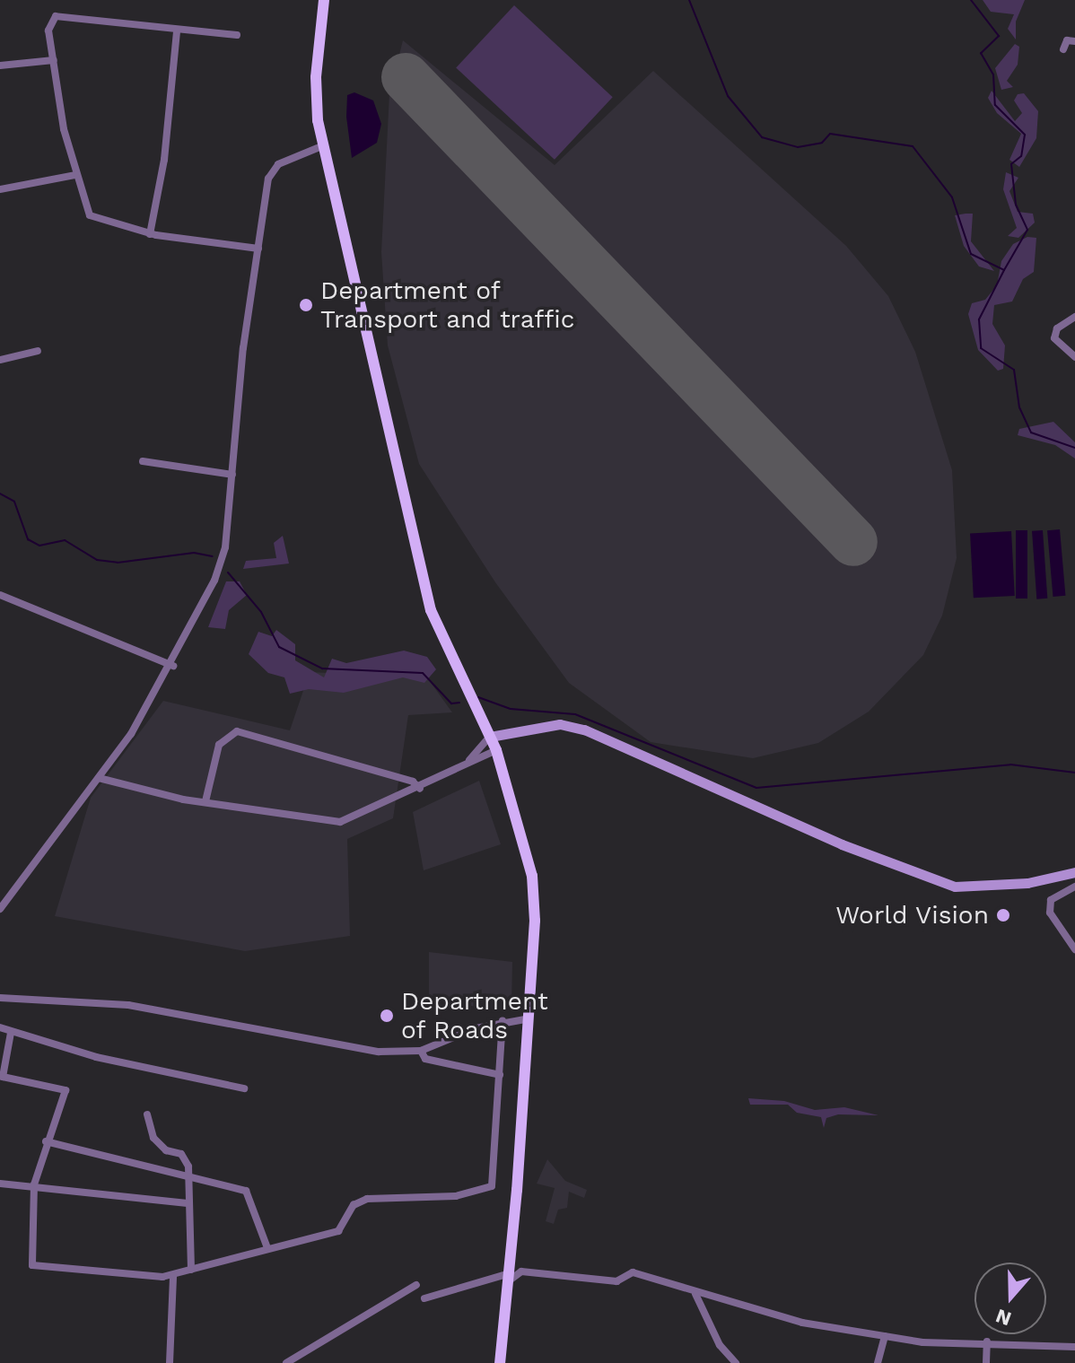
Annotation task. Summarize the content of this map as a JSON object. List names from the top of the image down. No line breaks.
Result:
{"places":["Department of Transport and traffic","World Vision","Department of Roads"],"north":"bottom"}
